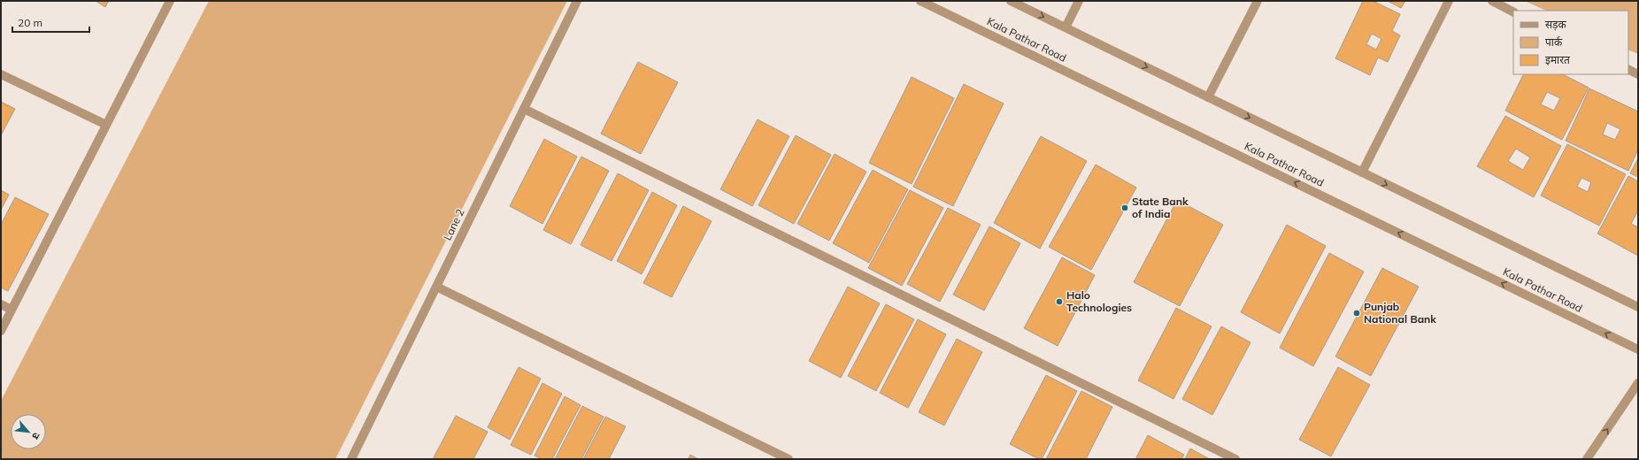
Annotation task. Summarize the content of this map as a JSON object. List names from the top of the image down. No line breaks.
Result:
{"streets":{"street":["Kala Pathar Road","Lane 2"]},"places":["State Bank of India","Halo Technologies","Punjab National Bank"],"legend":["सड़क","पार्क","इमारत"],"scale_bar":"20 m","north":"bottom right"}
